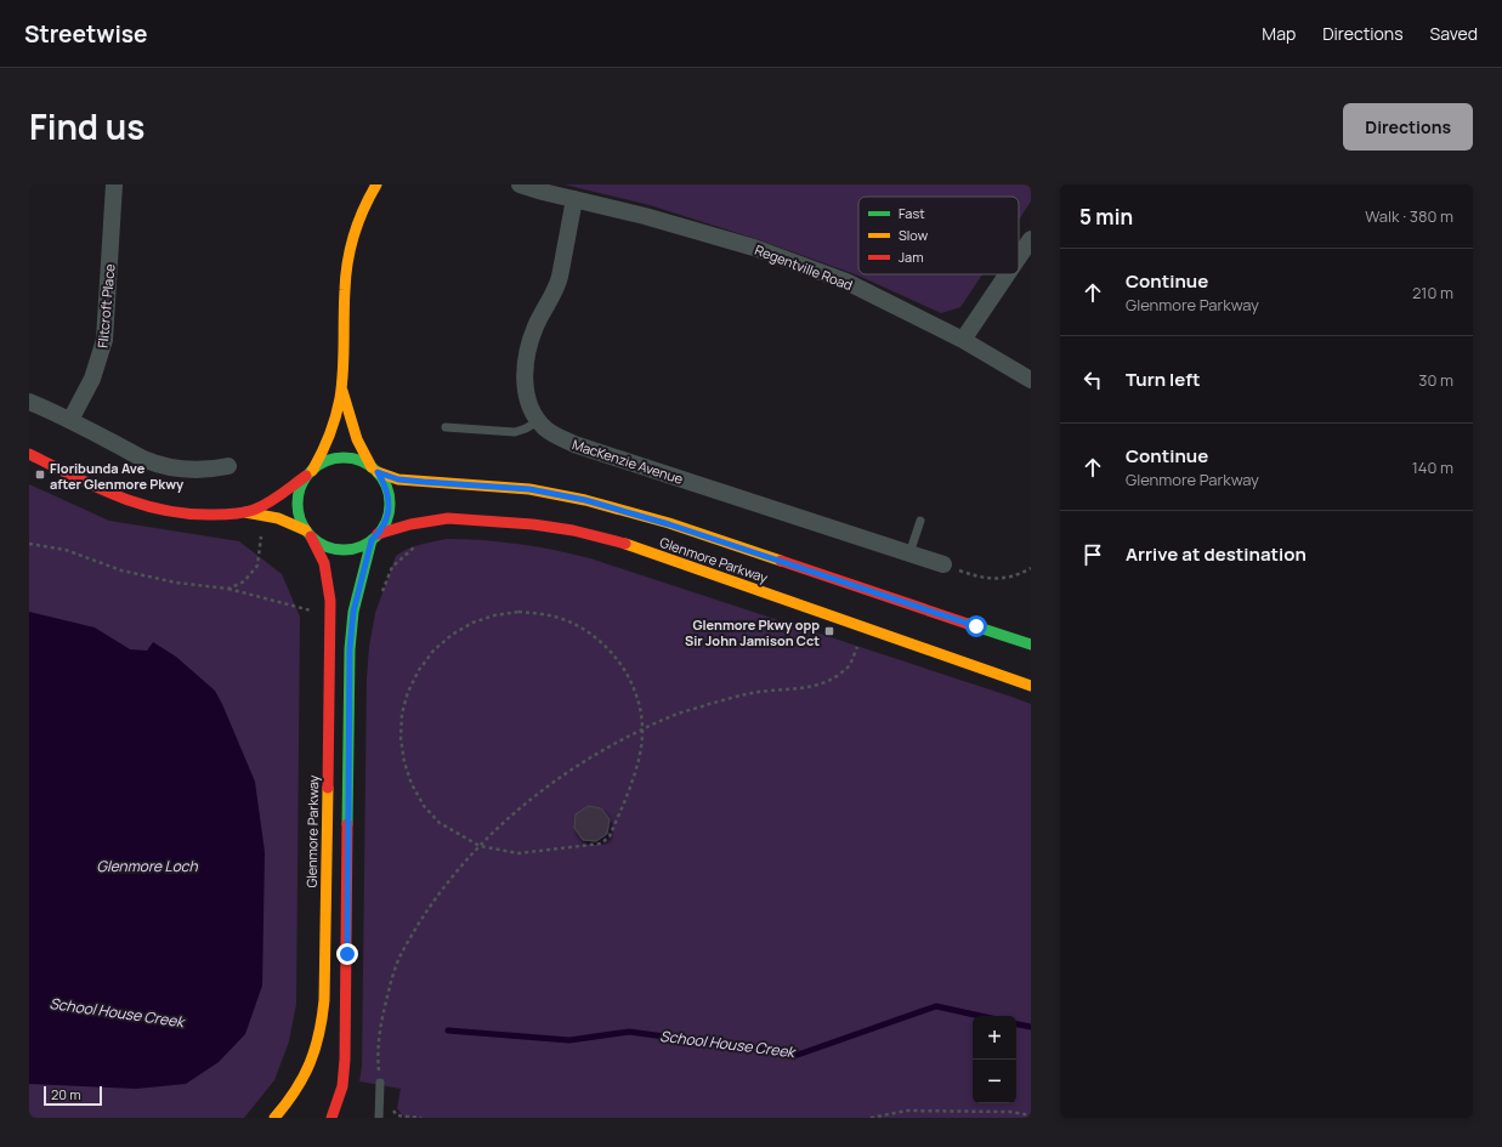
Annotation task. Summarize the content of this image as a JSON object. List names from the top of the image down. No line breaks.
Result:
{"streets":{"main road":["Glenmore Parkway"],"street":["Regentville Road","Flitcroft Place","MacKenzie Avenue"]},"crossings":[["Regentville Road","MacKenzie Avenue"]],"water":["Glenmore Loch","School House Creek"],"places":{"transit":["Floribunda Ave after Glenmore Pkwy","Glenmore Pkwy opp Sir John Jamison Cct"]},"legend":["Fast","Slow","Jam"],"scale_bar":"20 m","page":{"header":"Streetwise","nav":["Map","Directions","Saved"],"title":"Find us","buttons":"Directions","heading":["5 min","Walk · 380 m"],"list":[["Continue","Glenmore Parkway","210 m"],["Turn left","30 m"],["Continue","Glenmore Parkway","140 m"],"Arrive at destination"],"map_buttons":["+","−"],"scale":"20 m"}}
